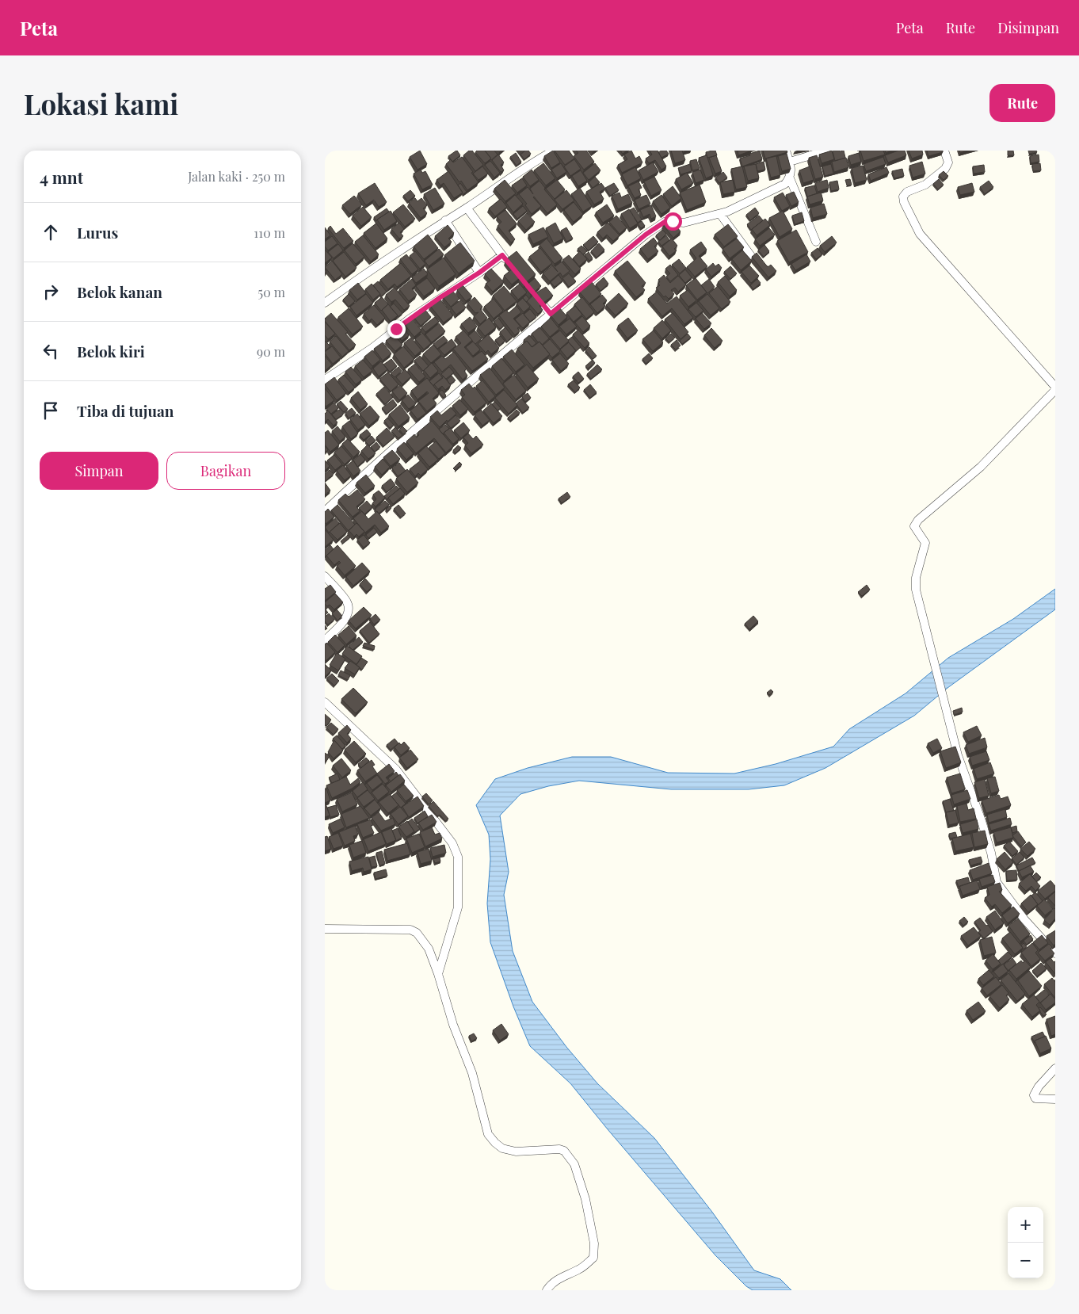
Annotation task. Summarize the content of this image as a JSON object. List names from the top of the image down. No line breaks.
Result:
{"page":{"header":"Peta","nav":["Peta","Rute","Disimpan"],"buttons":["Rute",["Simpan","Bagikan"]],"title":"Lokasi kami","heading":["4 mnt","Jalan kaki · 250 m"],"list":[["Lurus","110 m"],["Belok kanan","50 m"],["Belok kiri","90 m"],"Tiba di tujuan"],"map_buttons":["+","−"]}}
